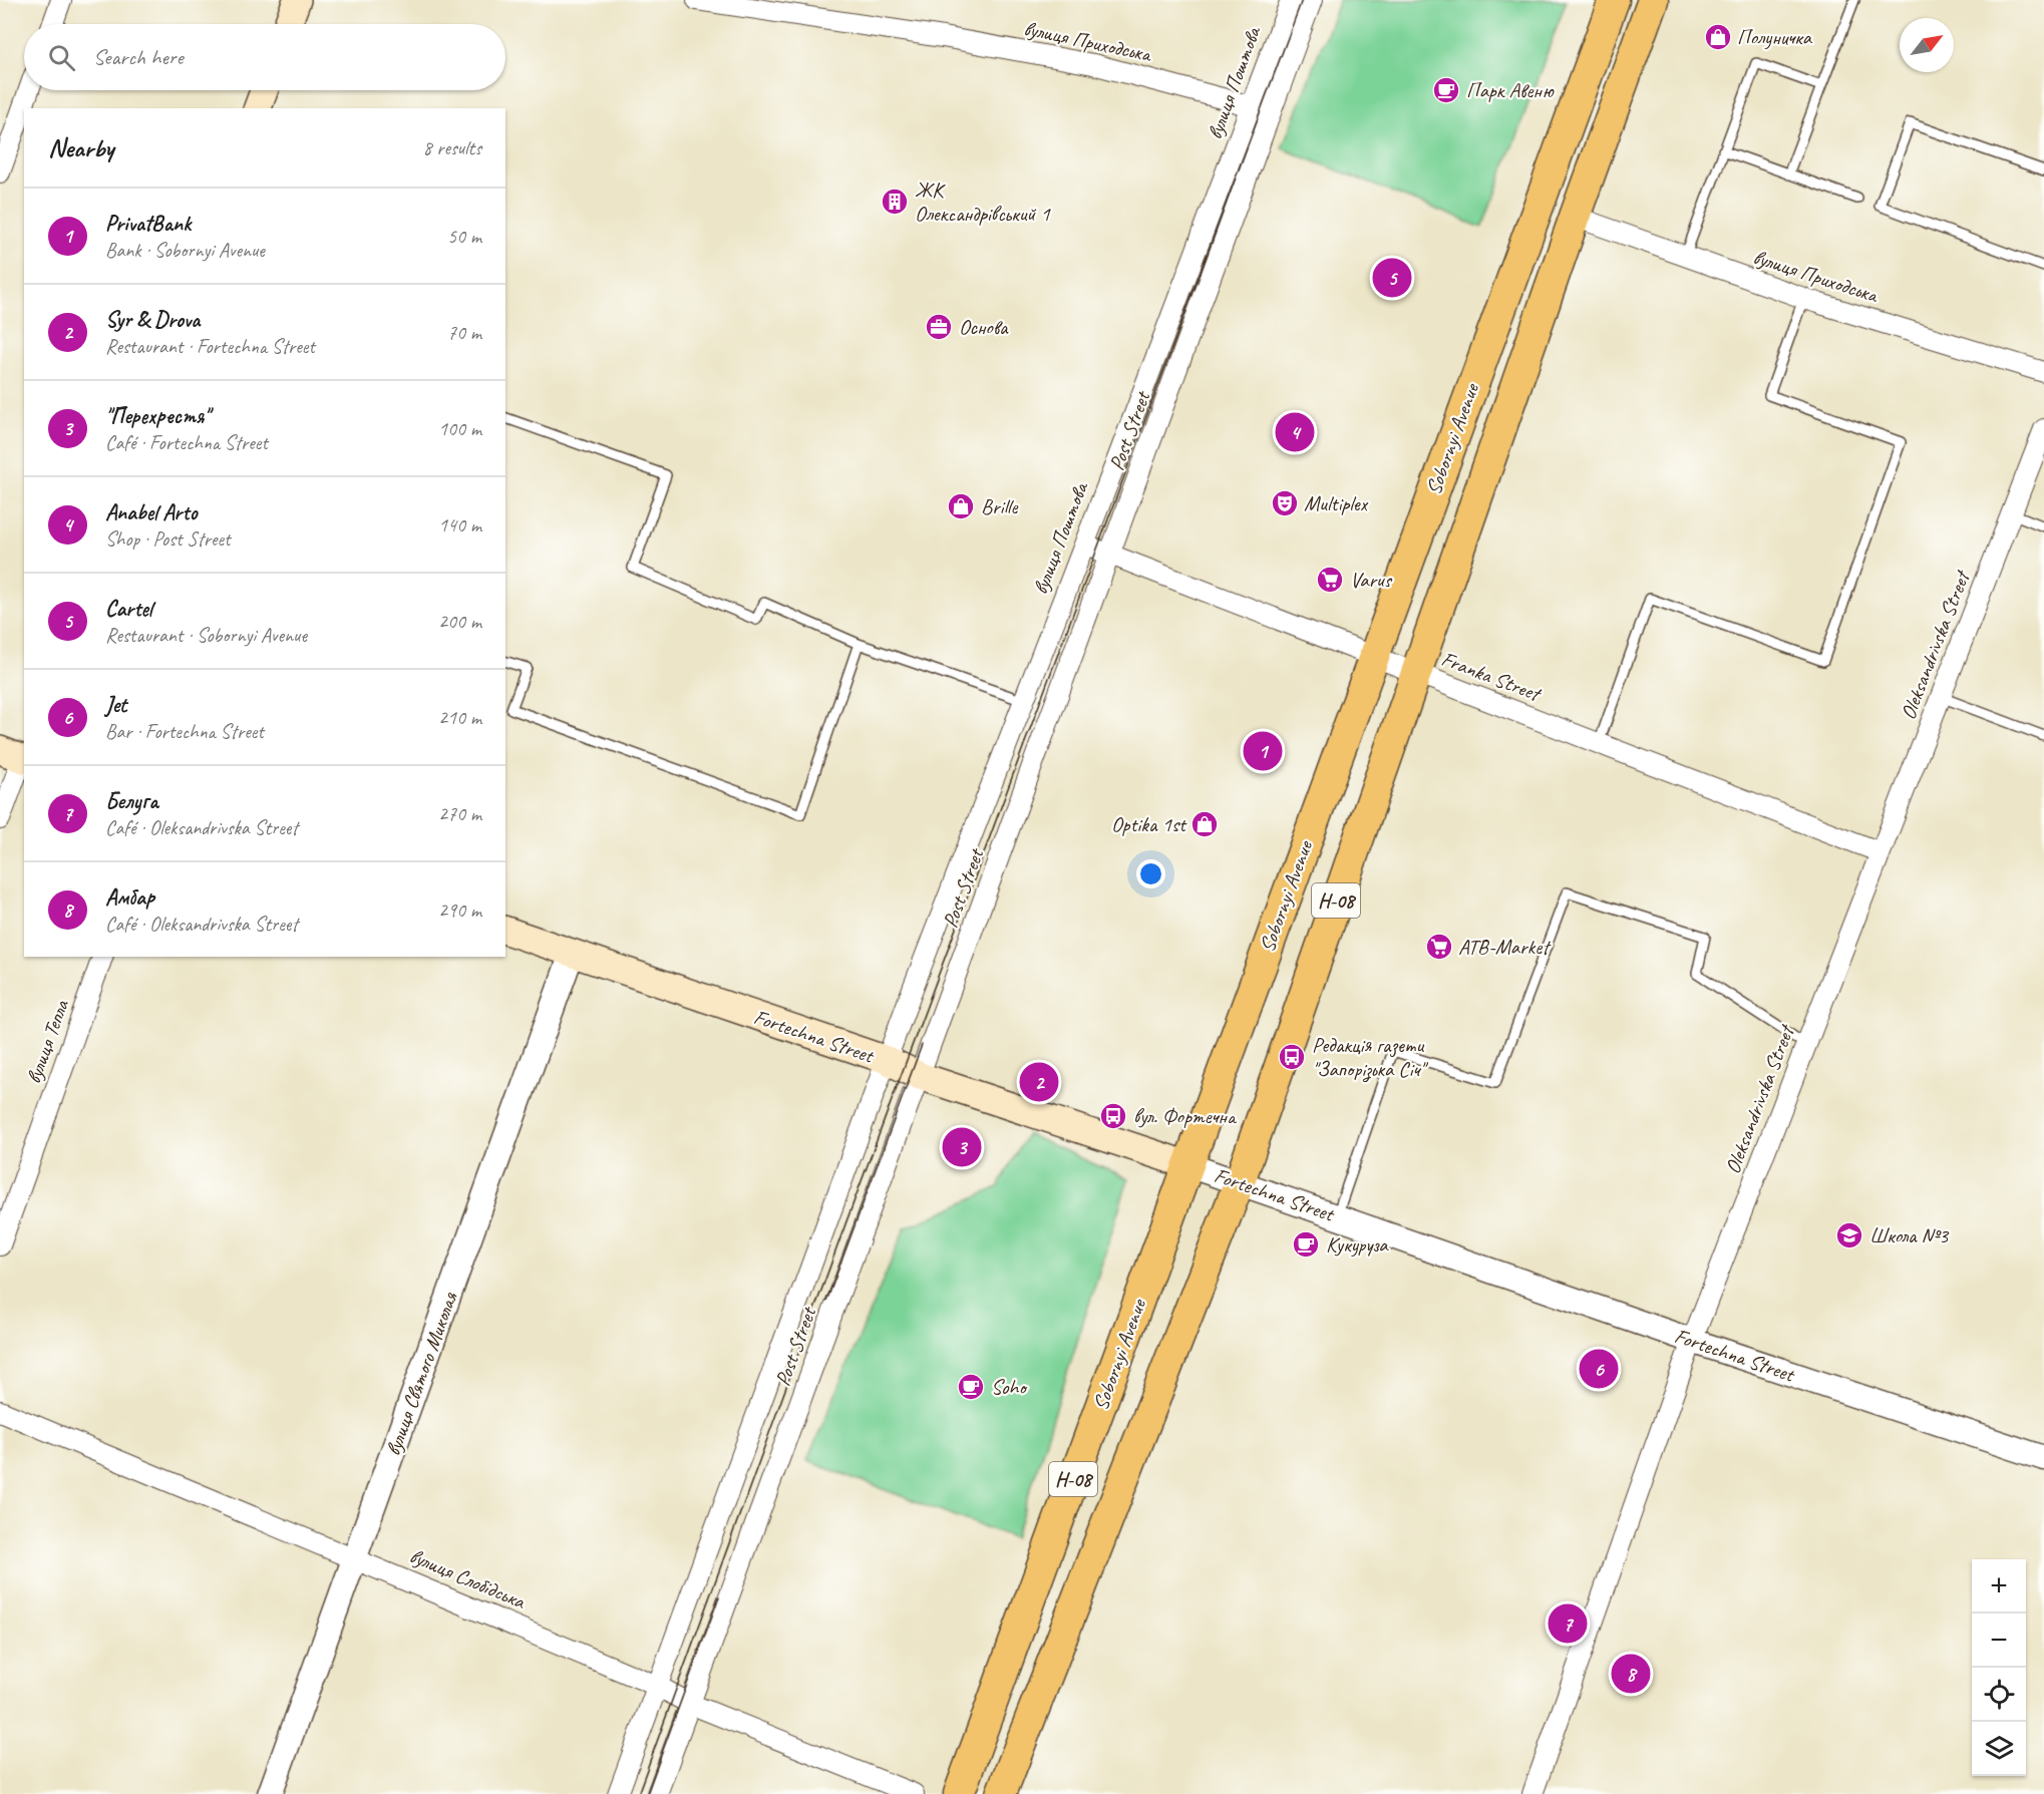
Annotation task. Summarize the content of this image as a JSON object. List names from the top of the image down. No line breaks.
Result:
{"streets":{"main road":["Sobornyi Avenue","Н-08","Fortechna Street"],"street":["вулиця Приходська","вулиця Поштова","Post Street","Oleksandrivska Street","Franka Street","вулиця Тепла","вулиця Святого Миколая","вулиця Слобідська"]},"crossings":[["вулиця Приходська","вулиця Поштова"],["вулиця Приходська","Sobornyi Avenue"],["вулиця Поштова","Post Street"],["вулиця Поштова","Franka Street"],["вулиця Поштова","Fortechna Street"],["Post Street","Franka Street"],["Post Street","Fortechna Street"],["Post Street","вулиця Слобідська"],["Sobornyi Avenue","Franka Street"],["Sobornyi Avenue","Fortechna Street"],["Oleksandrivska Street","Franka Street"],["Oleksandrivska Street","Fortechna Street"],["Fortechna Street","вулиця Святого Миколая"],["вулиця Святого Миколая","вулиця Слобідська"]],"places":{"shop":["Полуничка","Brille","Оptika 1st"],"cafe":["Парк Авеню","Кукуруза","Soho"],"building":["ЖК Олександрівський 1"],"office":["Основа"],"theatre":["Multiplex"],"supermarket":["Varus","ATB-Market"],"bus stop":["Редакція газети \"Запорізька Січ\"","вул. Фортечна"],"school or university":["Школа №3"]},"north":"top right","page":{"search":"Search here","heading":["Nearby","8 results"],"list":[{"mark":"1","name":"PrivatBank","note":"Bank · Sobornyi Avenue","value":"50 m"},{"mark":"2","name":"Syr & Drova","note":"Restaurant · Fortechna Street","value":"70 m"},{"mark":"3","name":"\"Перехрестя\"","note":"Café · Fortechna Street","value":"100 m"},{"mark":"4","name":"Anabel Arto","note":"Shop · Post Street","value":"140 m"},{"mark":"5","name":"Cartel","note":"Restaurant · Sobornyi Avenue","value":"200 m"},{"mark":"6","name":"Jet","note":"Bar · Fortechna Street","value":"210 m"},{"mark":"7","name":"Белуга","note":"Café · Oleksandrivska Street","value":"270 m"},{"mark":"8","name":"Амбар","note":"Café · Oleksandrivska Street","value":"290 m"}],"pins":["5","4","1","2","3","6","7","8"],"map_buttons":["+","−"]}}
